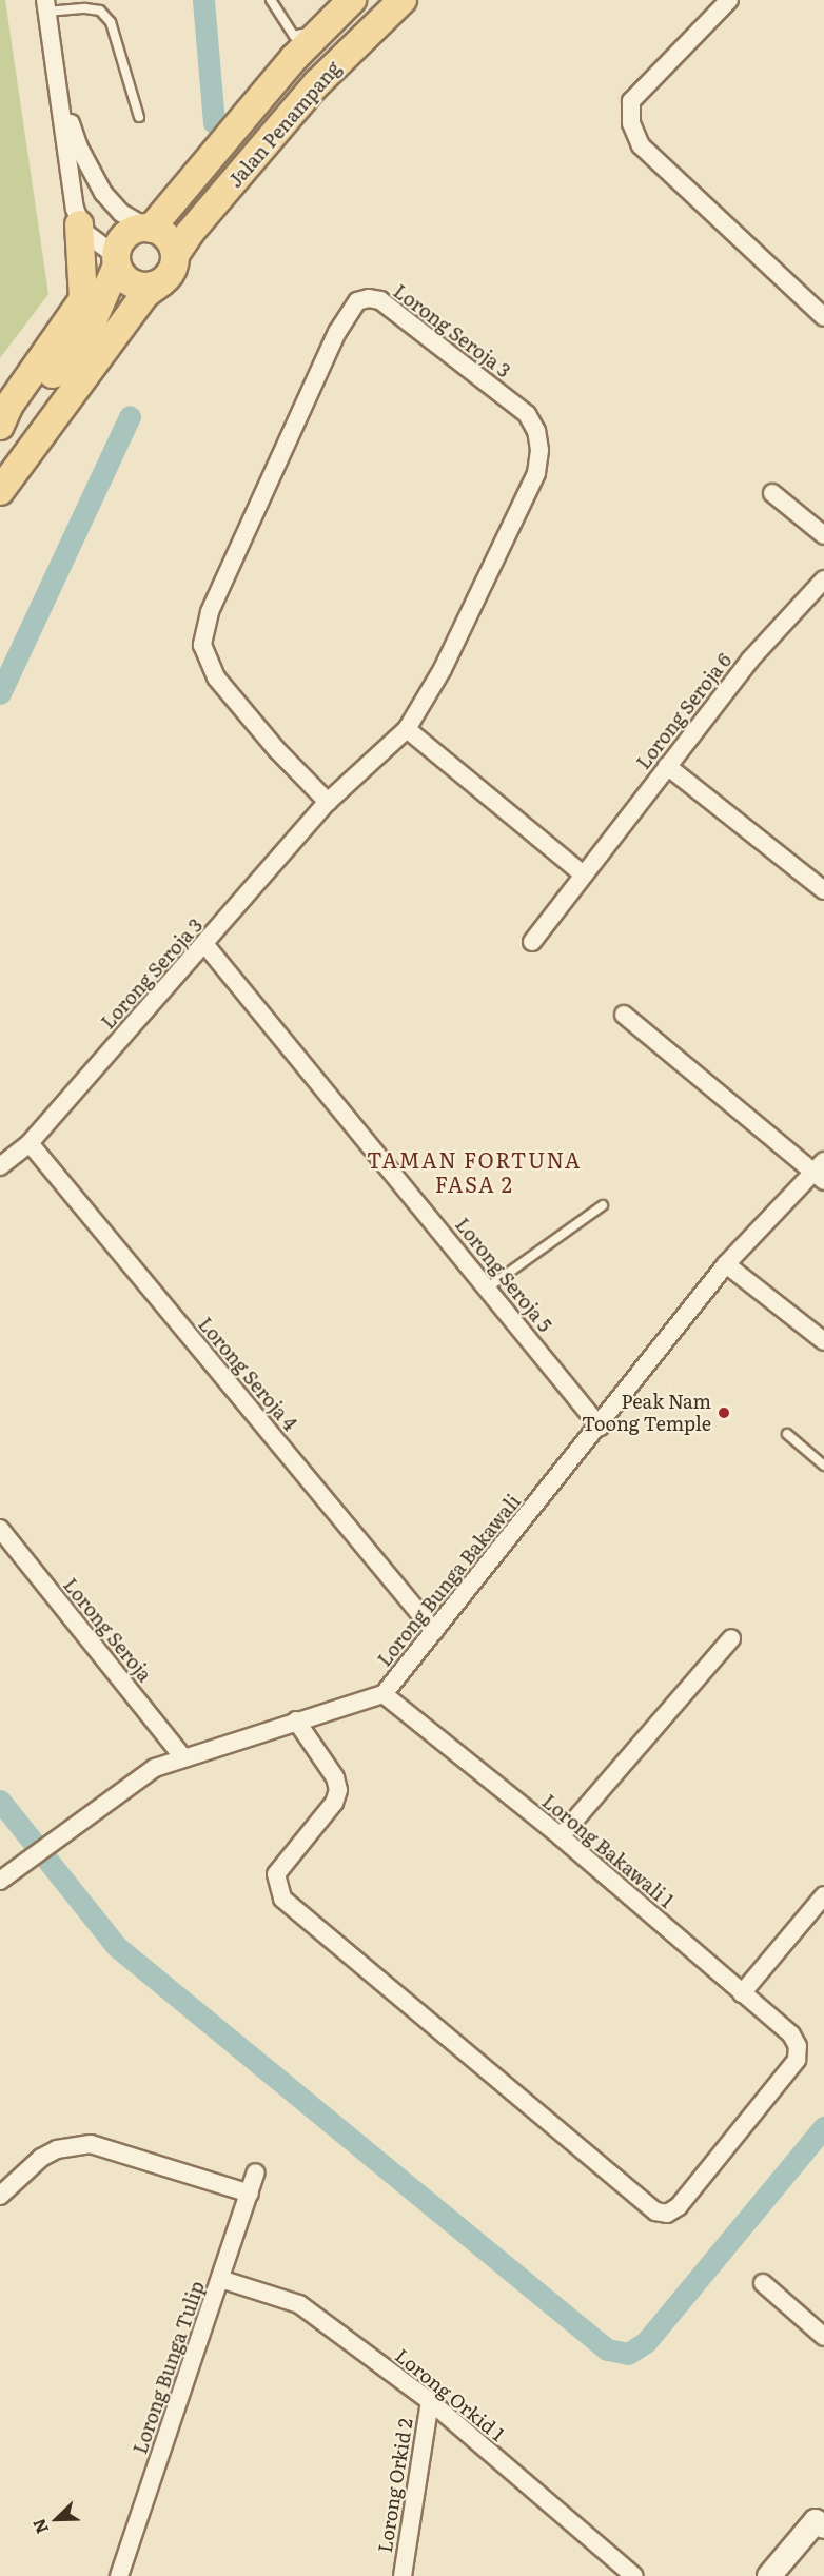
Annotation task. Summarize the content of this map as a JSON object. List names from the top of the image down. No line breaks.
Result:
{"streets":{"main road":["Jalan Penampang"],"street":["Lorong Seroja 3","Lorong Seroja 6","Lorong Seroja 5","Lorong Seroja 4","Lorong Bunga Bakawali","Lorong Seroja","Lorong Bakawali 1","Lorong Bunga Tulip","Lorong Orkid 1","Lorong Orkid 2"]},"crossings":[["Lorong Seroja 3","Lorong Seroja 5"],["Lorong Seroja 3","Lorong Seroja 4"],["Lorong Seroja 5","Lorong Bunga Bakawali"],["Lorong Seroja 4","Lorong Bunga Bakawali"],["Lorong Bunga Bakawali","Lorong Seroja"],["Lorong Bunga Bakawali","Lorong Bakawali 1"],["Lorong Bunga Tulip","Lorong Orkid 1"],["Lorong Orkid 1","Lorong Orkid 2"]],"districts":["TAMAN FORTUNA FASA 2"],"places":["Peak Nam Toong Temple"],"north":"bottom left"}
